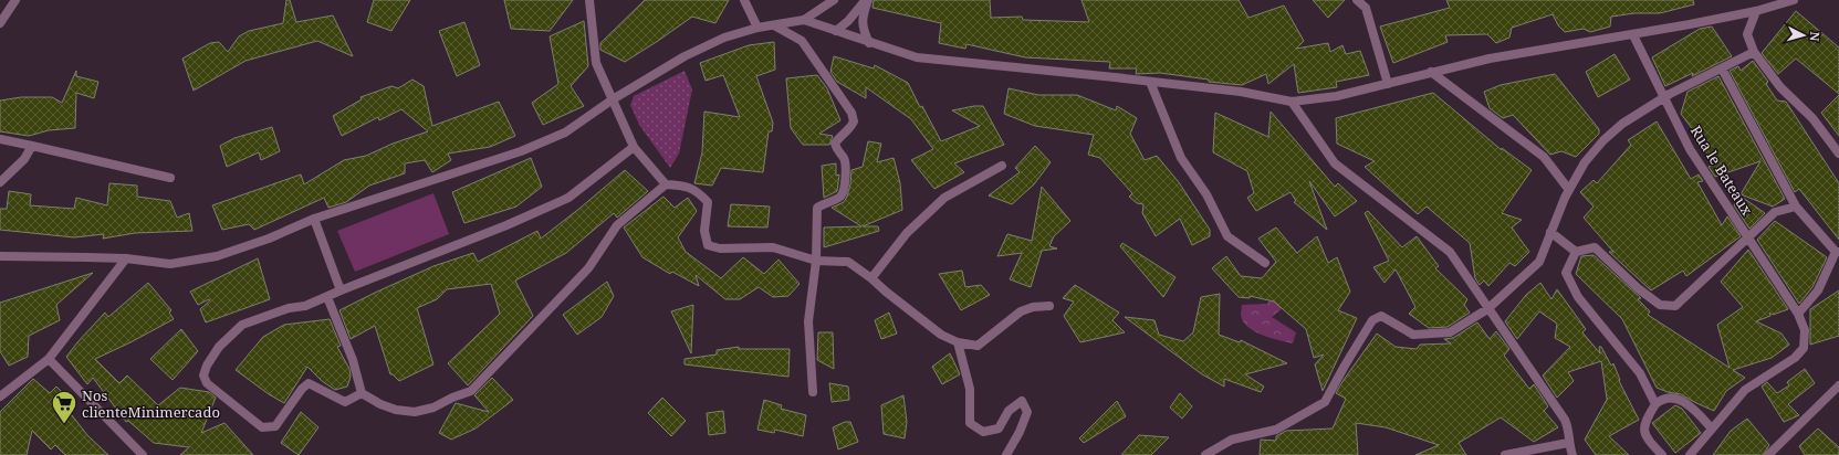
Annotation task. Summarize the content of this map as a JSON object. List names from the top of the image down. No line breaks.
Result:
{"streets":{"street":["Rua le Bateaux"]},"places":{"supermarket":["Nos clienteMinimercado"]},"north":"right"}
